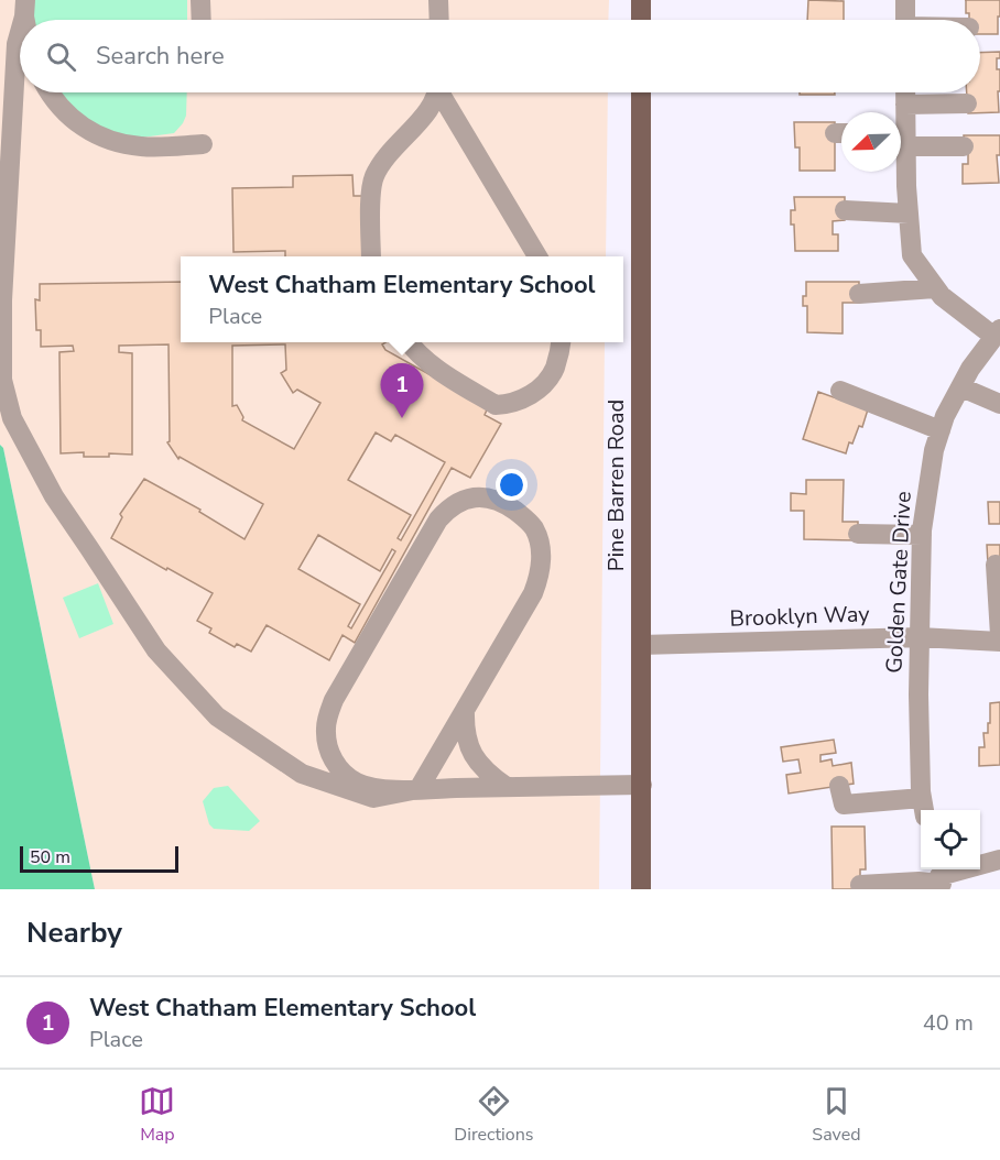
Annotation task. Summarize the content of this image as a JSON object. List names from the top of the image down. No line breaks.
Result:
{"streets":{"main road":["Pine Barren Road"],"street":["Golden Gate Drive","Brooklyn Way"]},"crossings":[["Pine Barren Road","Brooklyn Way"],["Golden Gate Drive","Brooklyn Way"]],"scale_bar":"50 m","north":"bottom left","page":{"search":"Search here","popup":["West Chatham Elementary School","Place"],"pins":"1","scale":"50 m","heading":"Nearby","list":[{"mark":"1","name":"West Chatham Elementary School","note":"Place","value":"40 m"}],"nav":["Map","Directions","Saved"]}}
